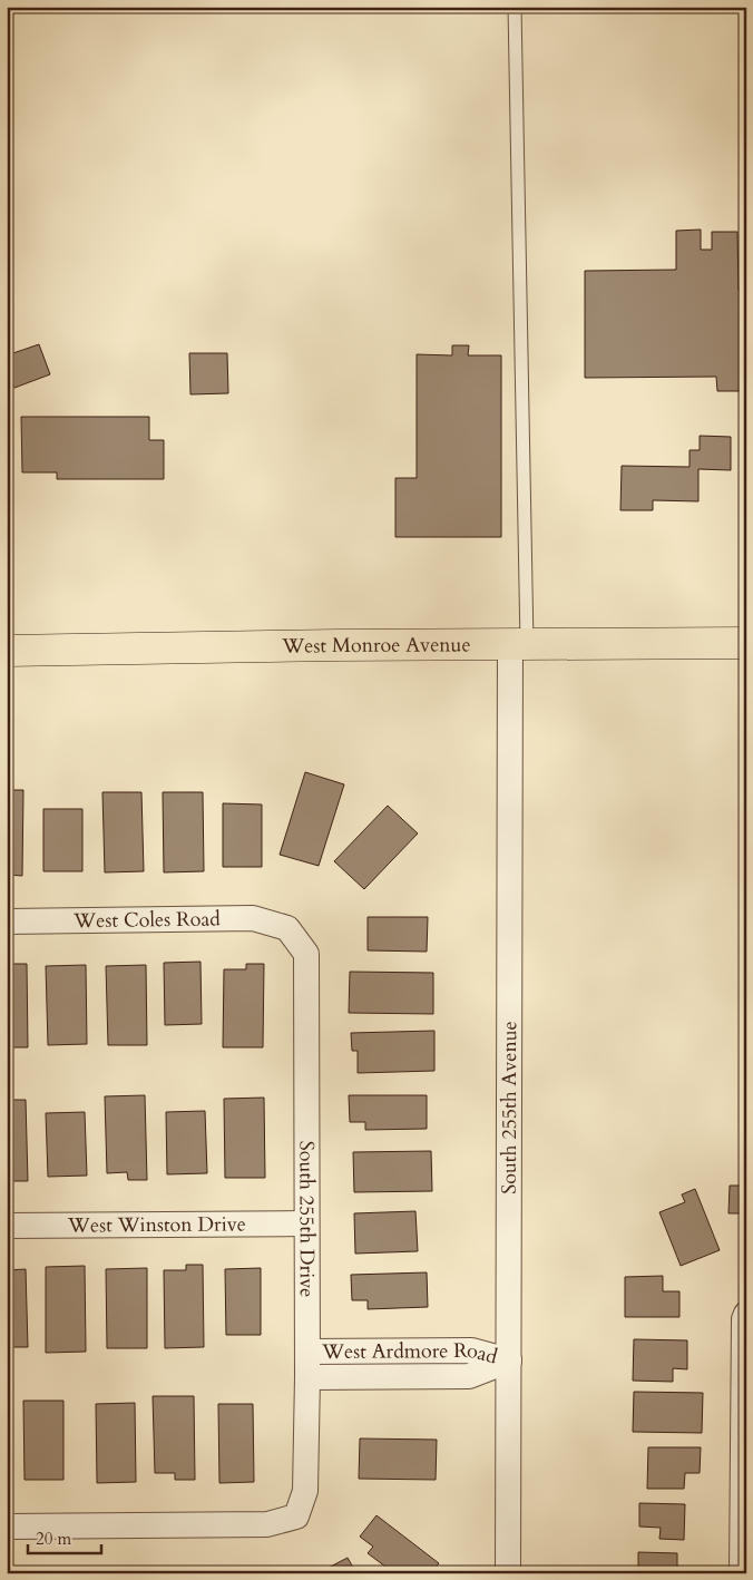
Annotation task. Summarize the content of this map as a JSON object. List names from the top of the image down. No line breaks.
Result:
{"streets":{"main road":["West Monroe Avenue"],"street":["West Coles Road","South 255th Avenue","South 255th Drive","West Winston Drive","West Ardmore Road"]},"crossings":[["West Monroe Avenue","South 255th Avenue"],["West Coles Road","South 255th Drive"],["South 255th Avenue","West Ardmore Road"],["South 255th Drive","West Winston Drive"],["South 255th Drive","West Ardmore Road"]],"scale_bar":"20 m"}
